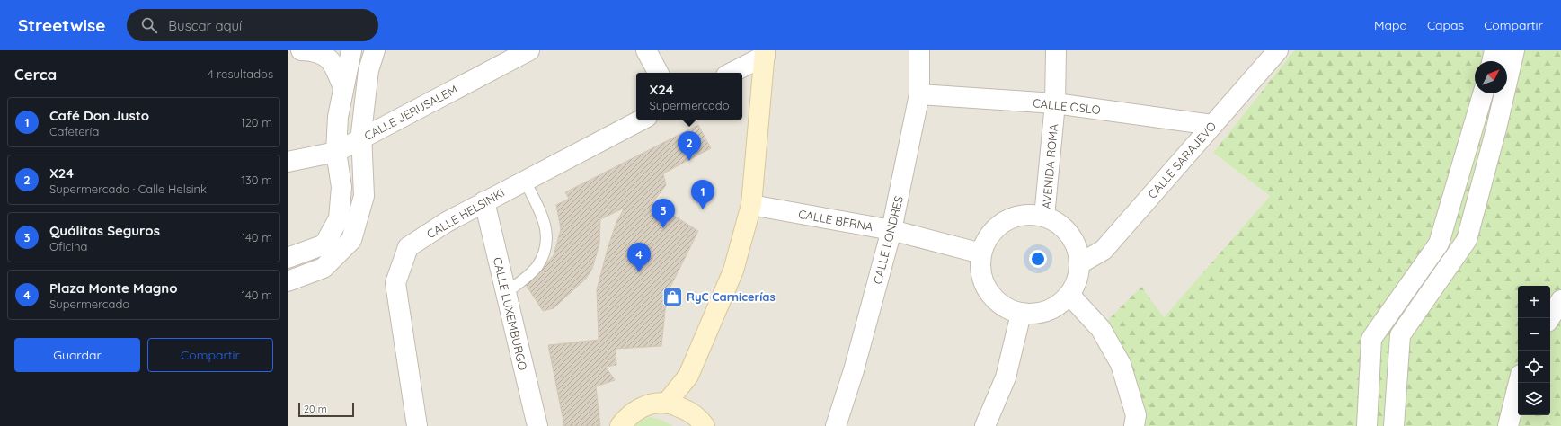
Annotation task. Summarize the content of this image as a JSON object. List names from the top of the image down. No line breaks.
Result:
{"streets":{"street":["CALLE OSLO","CALLE JERUSALEM","CALLE SARAJEVO","AVENIDA ROMA","CALLE HELSINKI","CALLE BERNA","CALLE LONDRES","CALLE LUXEMBURGO"]},"crossings":[["CALLE OSLO","CALLE SARAJEVO"],["CALLE OSLO","AVENIDA ROMA"],["CALLE OSLO","CALLE LONDRES"],["CALLE SARAJEVO","AVENIDA ROMA"],["CALLE SARAJEVO","CALLE BERNA"],["AVENIDA ROMA","CALLE BERNA"],["CALLE HELSINKI","CALLE LUXEMBURGO"],["CALLE BERNA","CALLE LONDRES"]],"places":{"shop":["RyC Carnicerías"]},"scale_bar":"20 m","north":"top right","page":{"header":"Streetwise","search":"Buscar aquí","nav":["Mapa","Capas","Compartir"],"heading":["Cerca","4 resultados"],"popup":["X24","Supermercado"],"list":[{"mark":"1","name":"Café Don Justo","note":"Cafetería","value":"120 m"},{"mark":"2","name":"X24","note":"Supermercado · Calle Helsinki","value":"130 m"},{"mark":"3","name":"Quálitas Seguros","note":"Oficina","value":"140 m"},{"mark":"4","name":"Plaza Monte Magno","note":"Supermercado","value":"140 m"}],"pins":["2","1","3","4"],"map_buttons":["+","−"],"buttons":["Guardar","Compartir"],"scale":"20 m"}}
